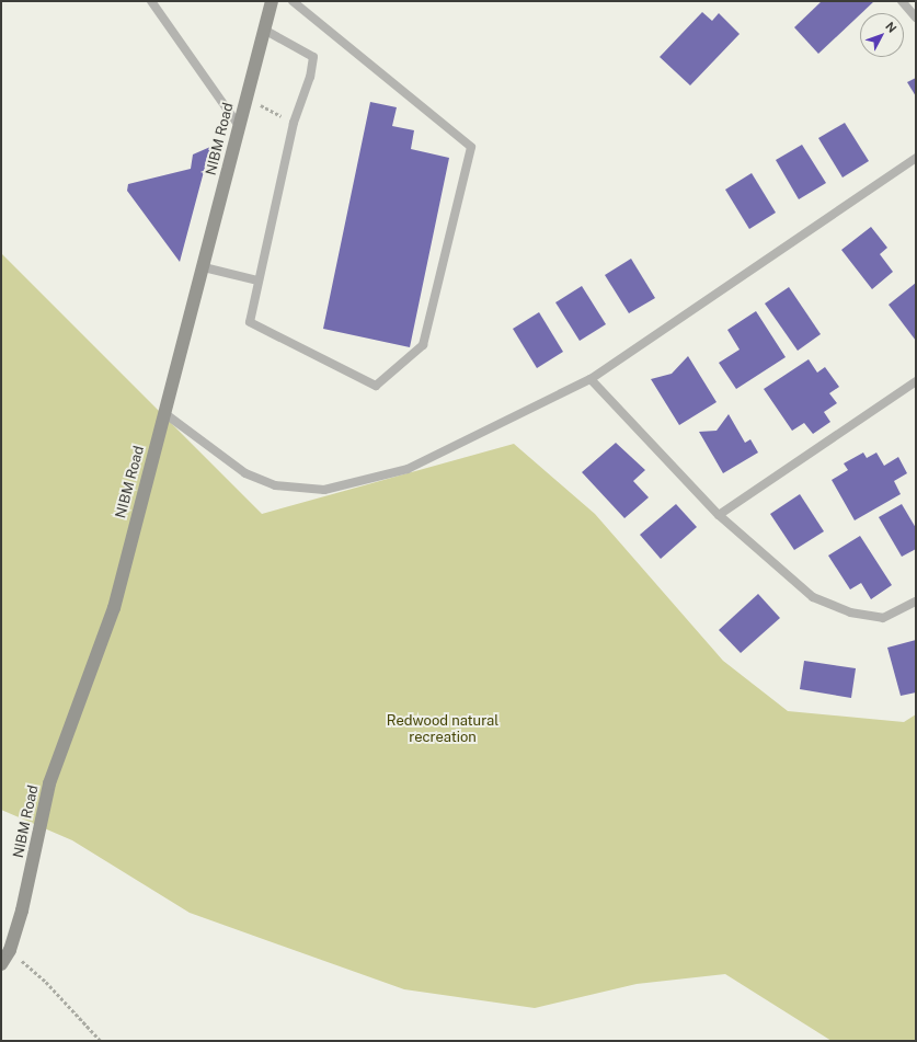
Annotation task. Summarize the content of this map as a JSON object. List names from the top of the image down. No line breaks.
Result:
{"streets":{"main road":["NIBM Road"]},"parks":["Redwood natural recreation"],"north":"top right"}
